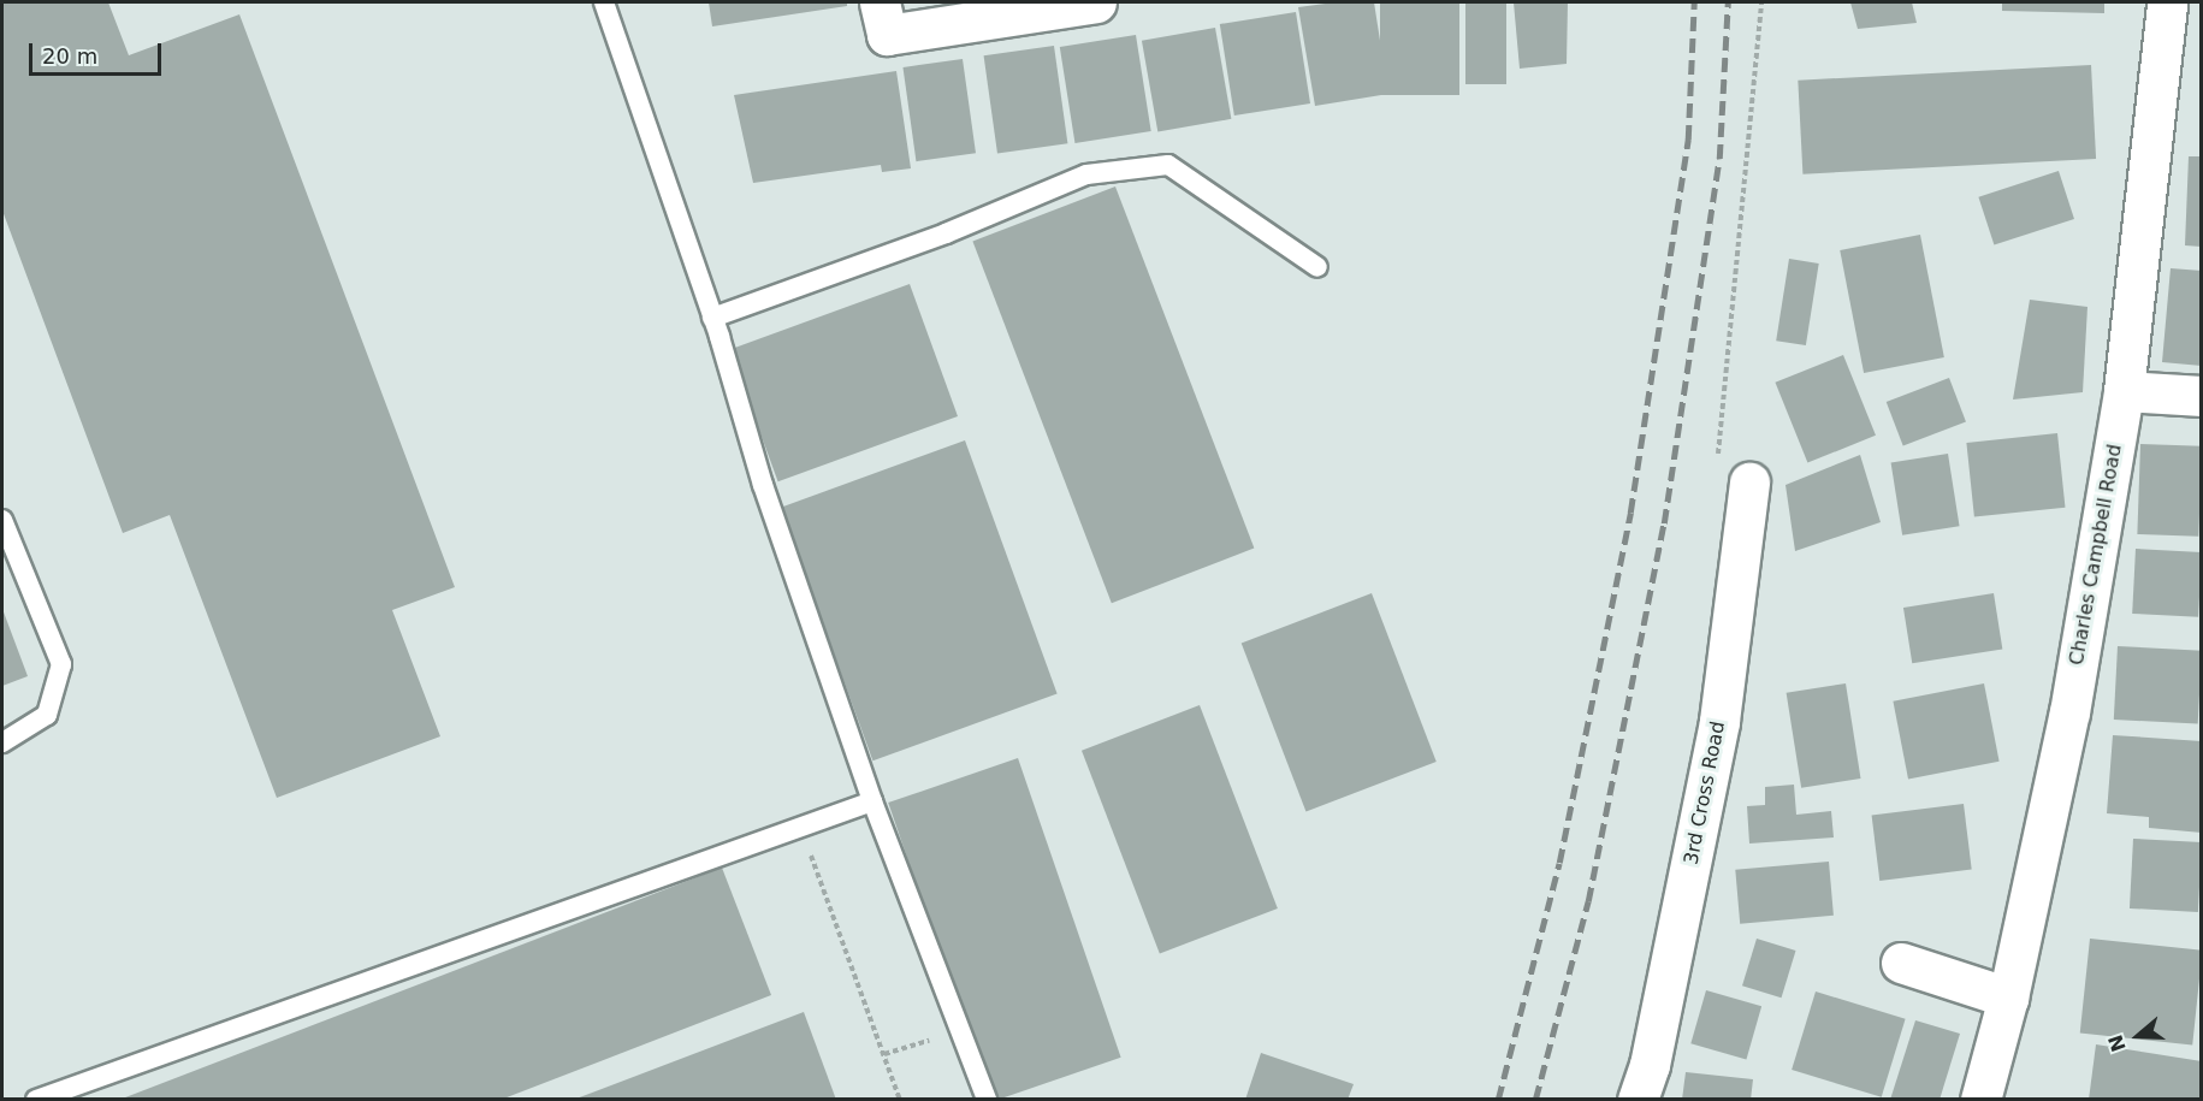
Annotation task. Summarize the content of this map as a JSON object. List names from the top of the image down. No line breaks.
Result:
{"streets":{"street":["Charles Campbell Road","3rd Cross Road"]},"scale_bar":"20 m","north":"left"}
